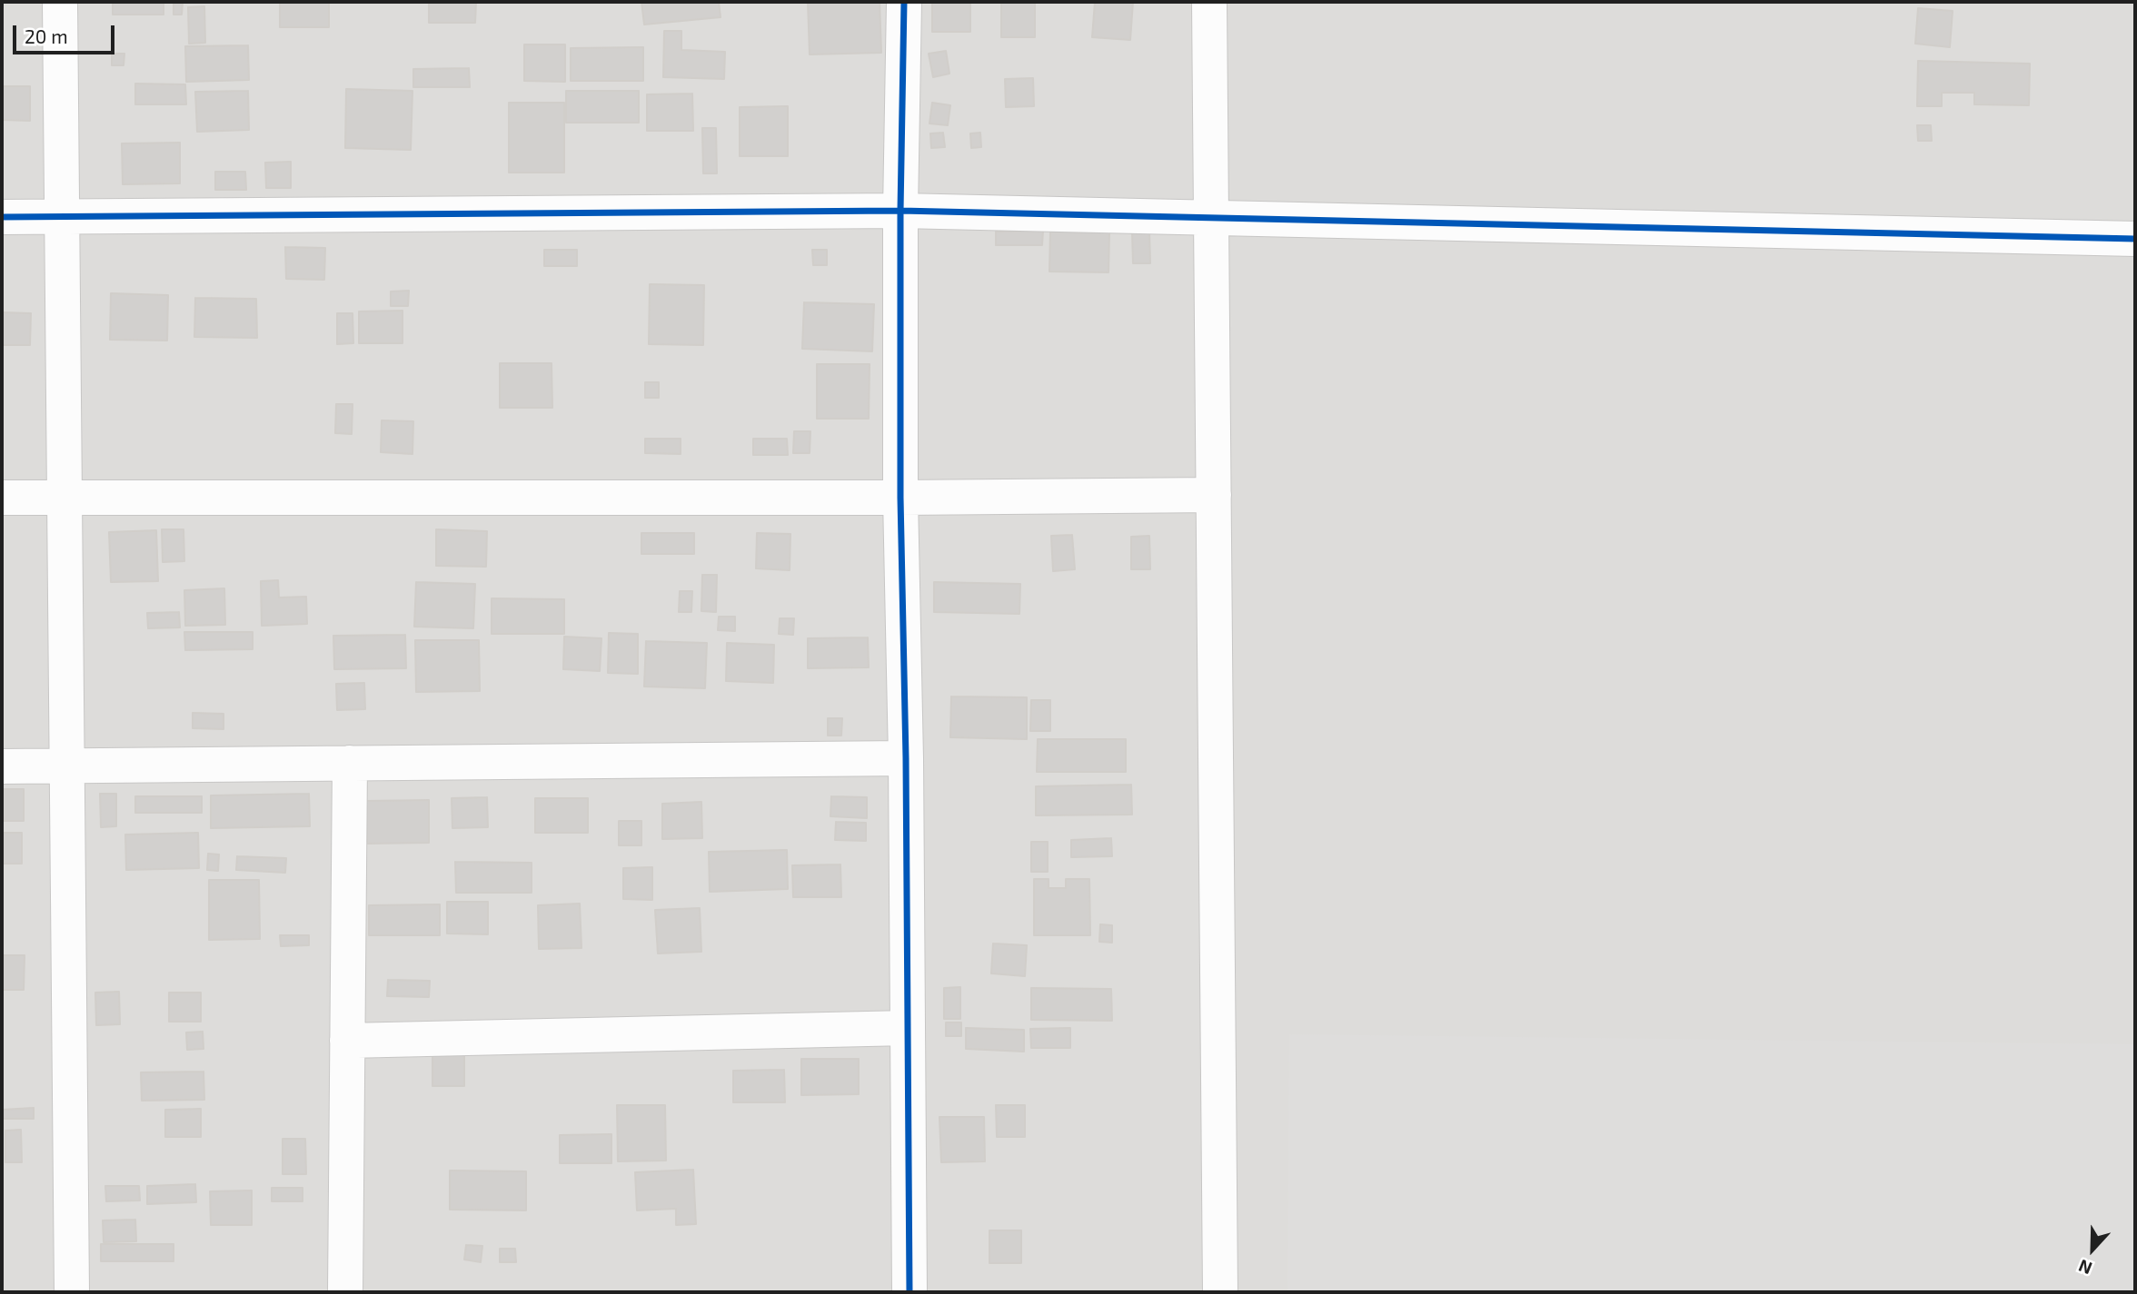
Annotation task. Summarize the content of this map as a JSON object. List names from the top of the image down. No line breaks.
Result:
{"scale_bar":"20 m","north":"bottom"}
